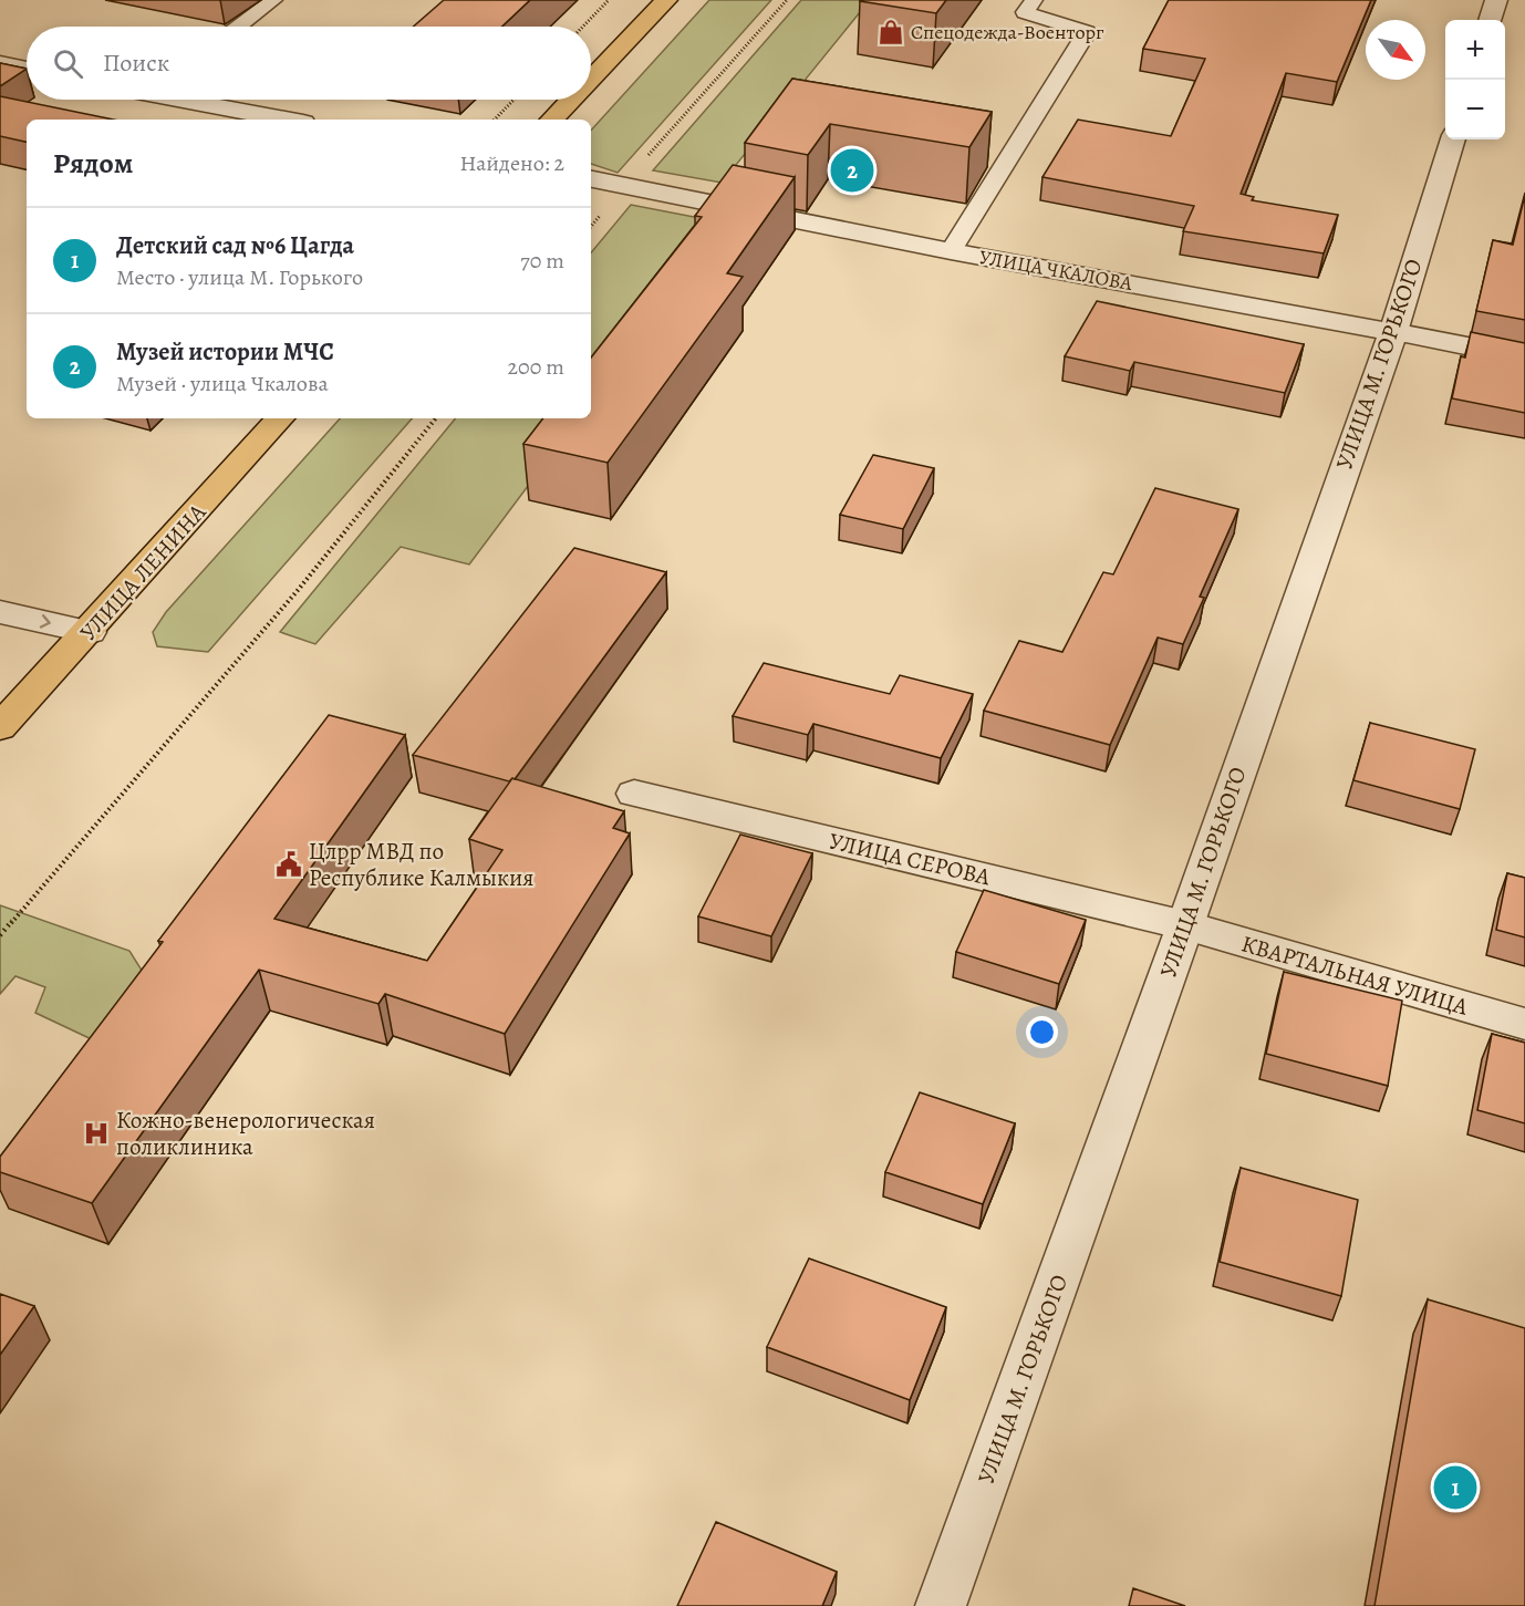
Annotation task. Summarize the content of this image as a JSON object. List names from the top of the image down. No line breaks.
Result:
{"streets":{"main road":["УЛИЦА ЛЕНИНА"],"street":["УЛИЦА ЧКАЛОВА","УЛИЦА М. ГОРЬКОГО","УЛИЦА СЕРОВА","КВАРТАЛЬНАЯ УЛИЦА"]},"crossings":[["УЛИЦА ЧКАЛОВА","УЛИЦА М. ГОРЬКОГО"],["УЛИЦА М. ГОРЬКОГО","УЛИЦА СЕРОВА"],["УЛИЦА М. ГОРЬКОГО","КВАРТАЛЬНАЯ УЛИЦА"],["УЛИЦА СЕРОВА","КВАРТАЛЬНАЯ УЛИЦА"]],"places":{"shop":["Спецодежда-Военторг"],"public building":["Цлрр МВД по Республике Калмыкия"],"hospital":["Кожно-венерологическая поликлиника"]},"north":"bottom right","page":{"map_buttons":["+","−"],"search":"Поиск","heading":["Рядом","Найдено: 2"],"pins":["2","1"],"list":[{"mark":"1","name":"Детский сад №6 Цагда","note":"Место · улица М. Горького","value":"70 m"},{"mark":"2","name":"Музей истории МЧС","note":"Музей · улица Чкалова","value":"200 m"}]}}
